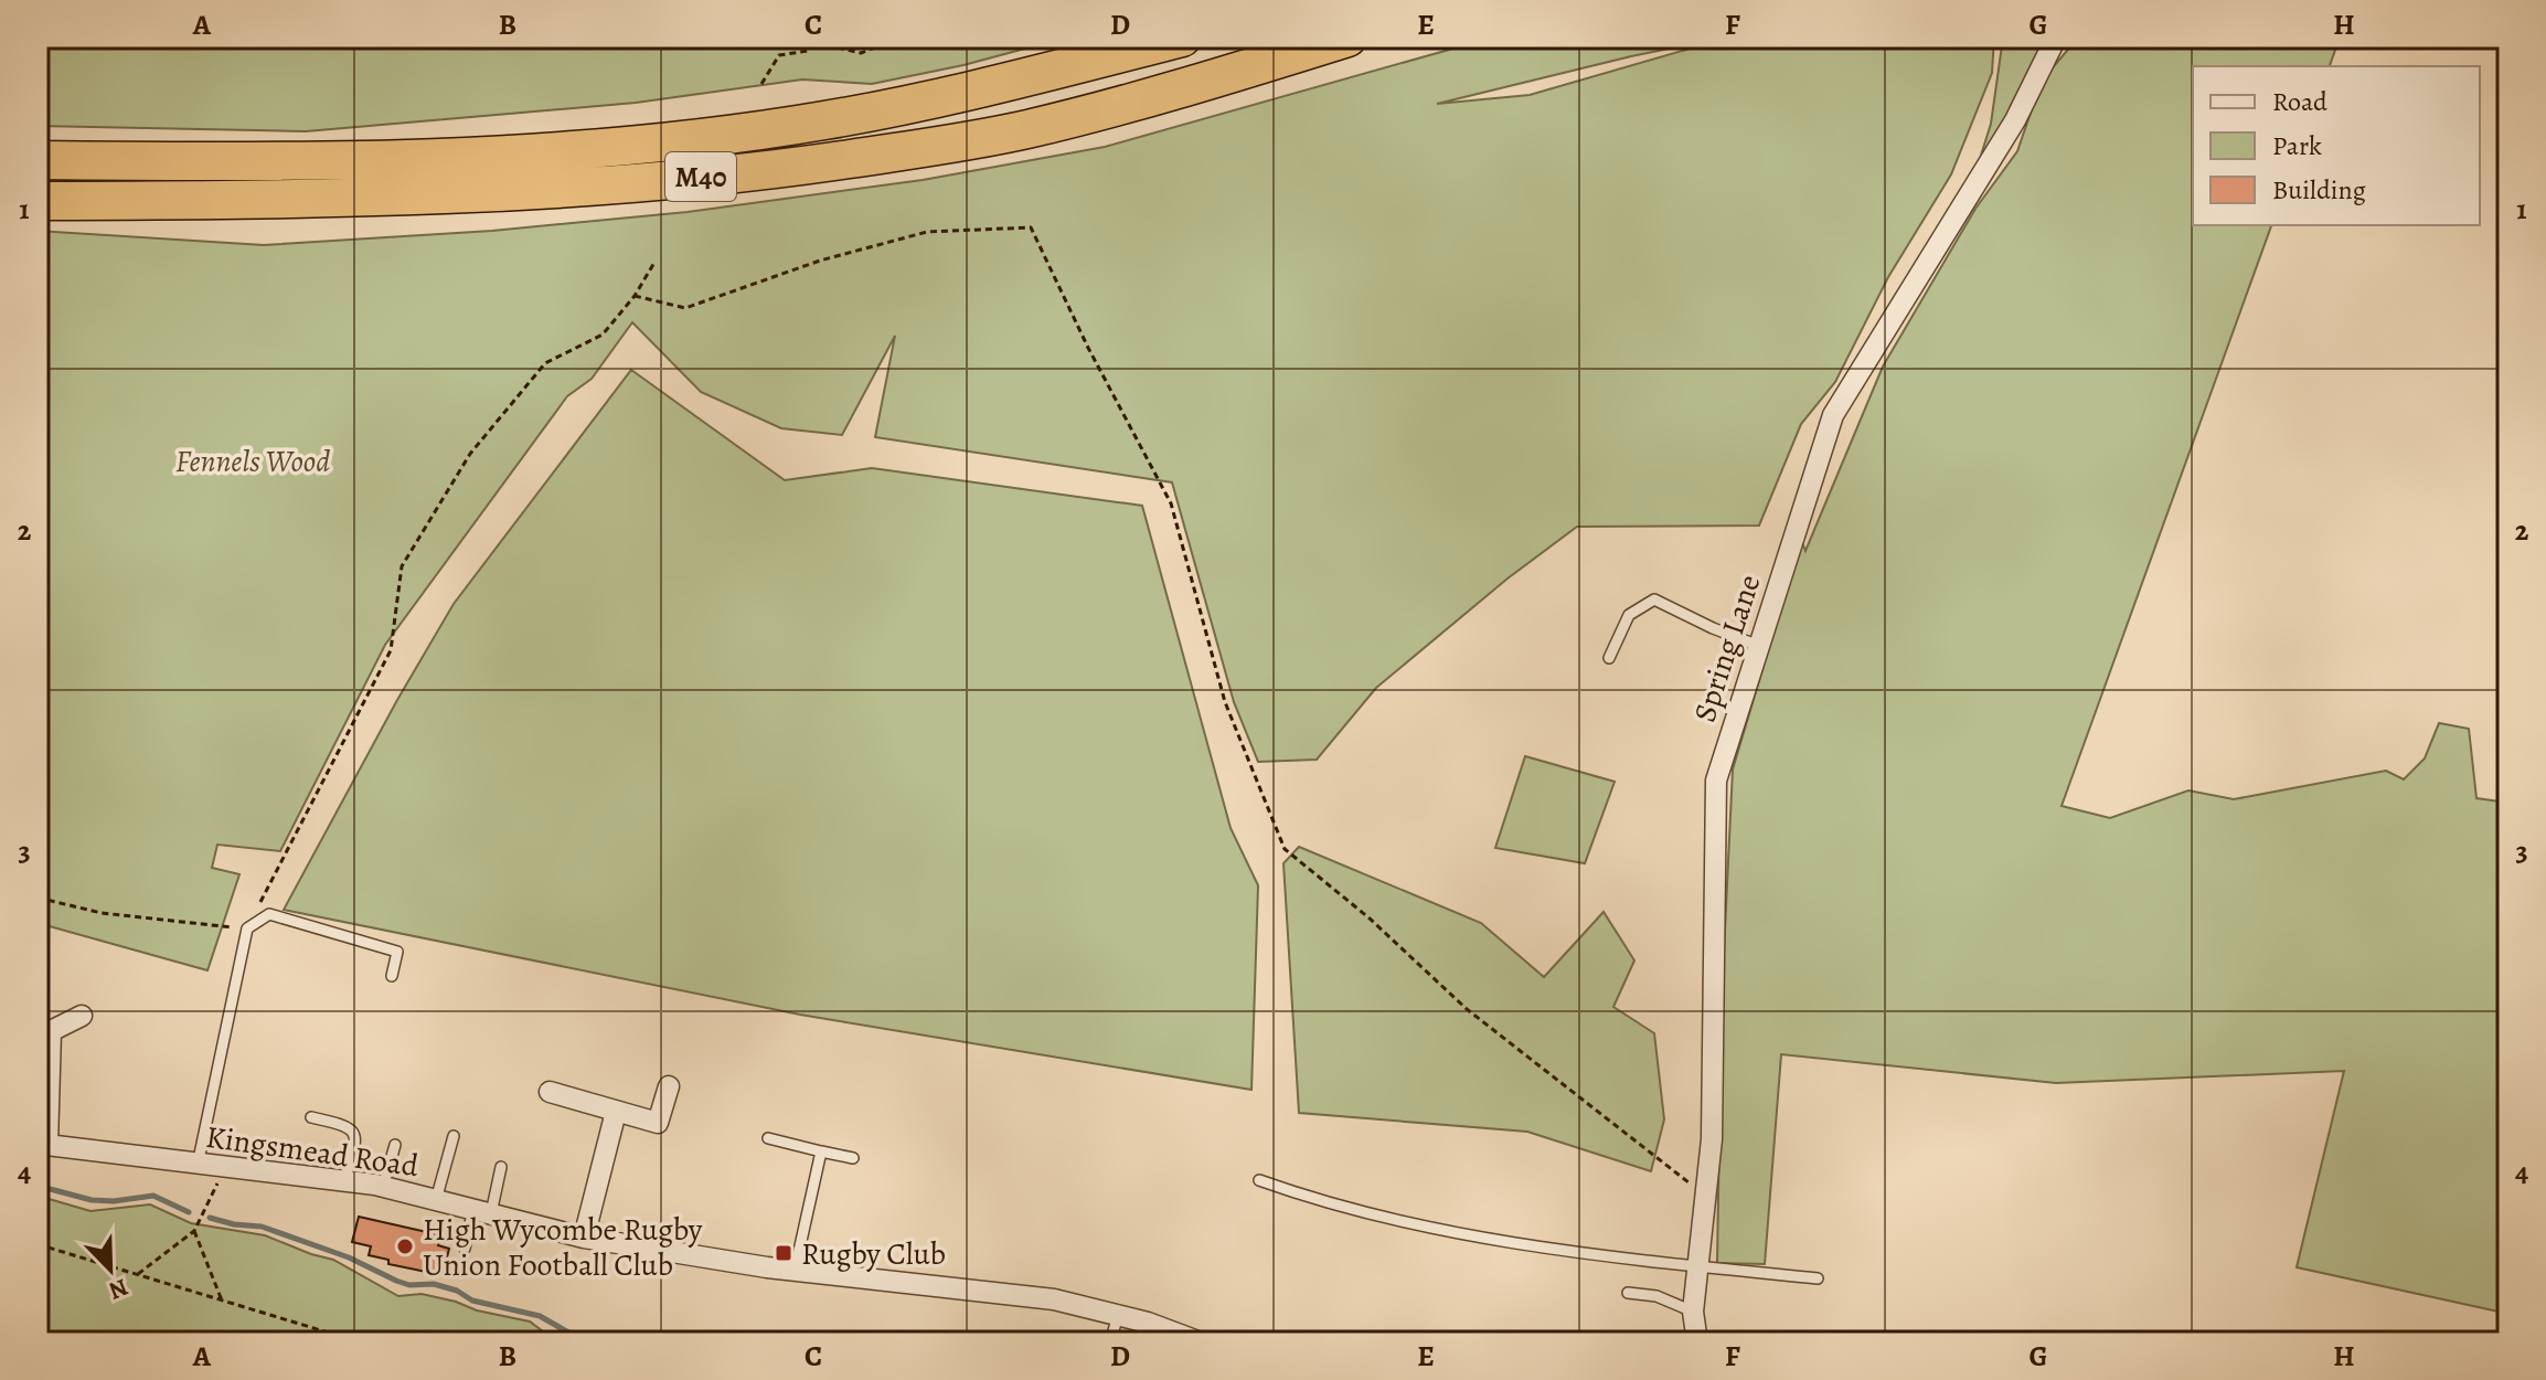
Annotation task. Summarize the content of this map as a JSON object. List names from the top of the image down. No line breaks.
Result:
{"streets":{"highway":["M40"],"street":["Spring Lane","Kingsmead Road"]},"parks":["Fennels Wood"],"places":{"other":["High Wycombe Rugby Union Football Club"],"transit":["Rugby Club"]},"legend":["Road","Park","Building"],"north":"bottom right","grid":{"columns":["A","B","C","D","E","F","G","H"],"rows":["1","2","3","4"]}}
